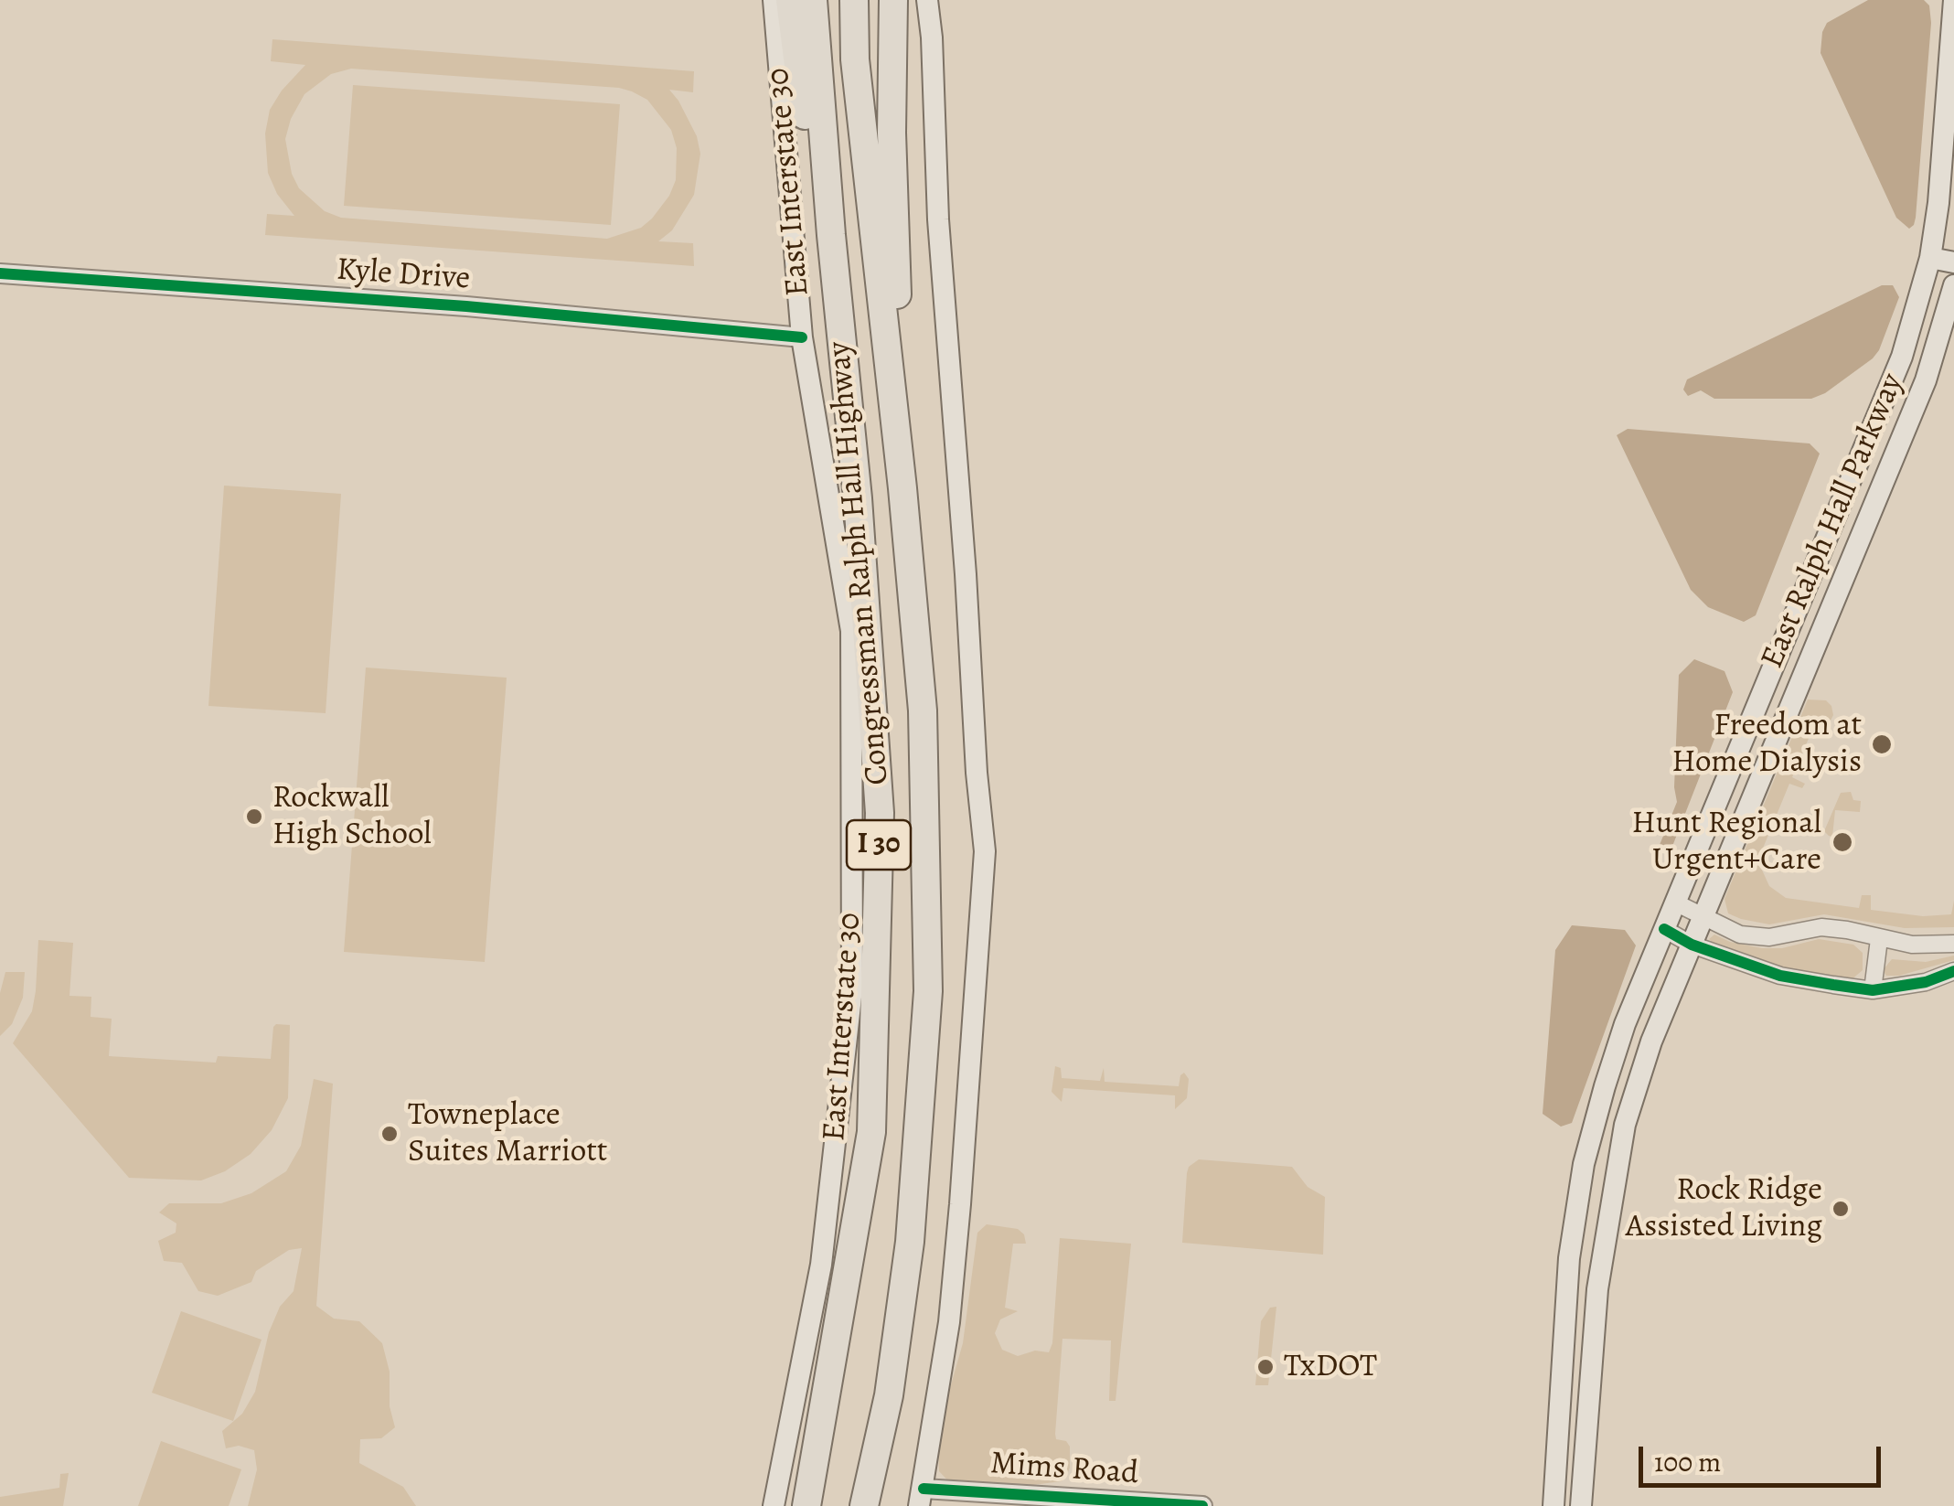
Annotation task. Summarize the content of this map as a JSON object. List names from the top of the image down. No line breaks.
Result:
{"streets":{"highway":["Congressman Ralph Hall Highway","I 30"],"main road":["East Interstate 30","East Ralph Hall Parkway"],"street":["Kyle Drive","Mims Road"]},"crossings":[["East Interstate 30","Kyle Drive"]],"places":["Freedom at Home Dialysis","Rockwall High School","Hunt Regional Urgent+Care","Towneplace Suites Marriott","Rock Ridge Assisted Living","TxDOT"],"scale_bar":"100 m"}
